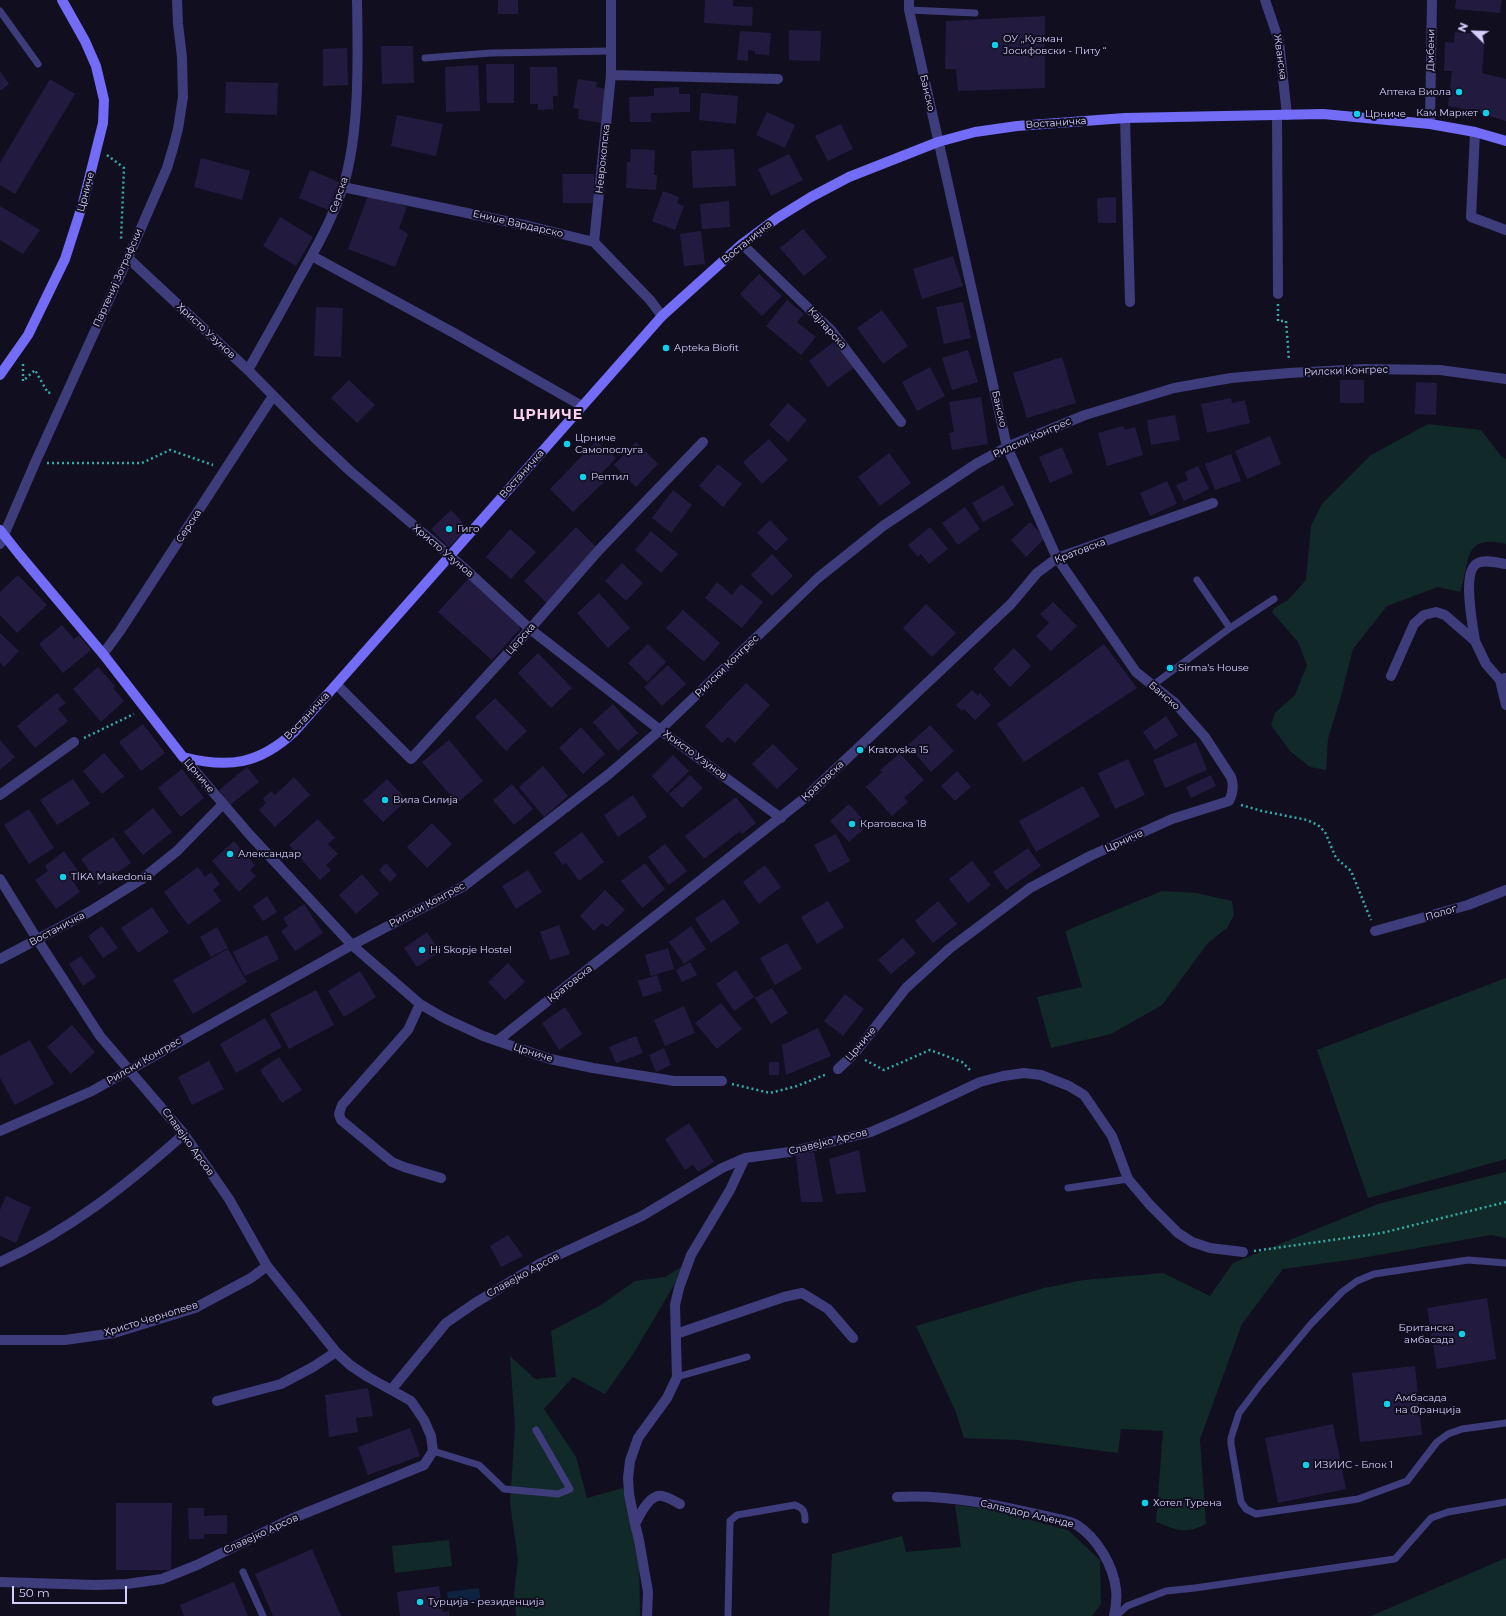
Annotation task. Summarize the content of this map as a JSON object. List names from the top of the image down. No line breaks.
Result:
{"streets":{"street":["Дмбени","Жванска","Банско","Востаничка","Неврокопска","Црниче","Серска","Ениџе Вардарско","Партениј Зографски","Кајларска","Христо Узунов","Рилски Конгрес","Кратовска","Церска","Полог","Славејко Арсов","Христо Чернопеев","Салвадор Аљенде"]},"crossings":[["Дмбени","Востаничка"],["Жванска","Востаничка"],["Банско","Востаничка"],["Банско","Црниче"],["Банско","Рилски Конгрес"],["Банско","Кратовска"],["Востаничка","Црниче"],["Востаничка","Кајларска"],["Востаничка","Христо Узунов"],["Востаничка","Церска"],["Востаничка","Славејко Арсов"],["Неврокопска","Ениџе Вардарско"],["Црниче","Серска"],["Црниче","Партениј Зографски"],["Црниче","Рилски Конгрес"],["Црниче","Кратовска"],["Серска","Ениџе Вардарско"],["Серска","Христо Узунов"],["Партениј Зографски","Христо Узунов"],["Христо Узунов","Рилски Конгрес"],["Христо Узунов","Кратовска"],["Христо Узунов","Церска"],["Рилски Конгрес","Славејко Арсов"],["Славејко Арсов","Христо Чернопеев"]],"districts":["ЦРНИЧЕ"],"places":["ОУ „Кузман Јосифовски - Питу “","Аптека Виола","Кам Маркет","Црниче","Apteka Biofit","Црниче Самопослуга","Рептил","Гиго","Sirma's House","Kratovska 15","Вила Силија","Кратовска 18","Александар","TİKA Makedonia","Hi Skopje Hostel","Британска амбасада","Амбасада на Франција","ИЗИИС - Блок 1","Хотел Турена","Турција - резиденција"],"scale_bar":"50 m","north":"top left"}
